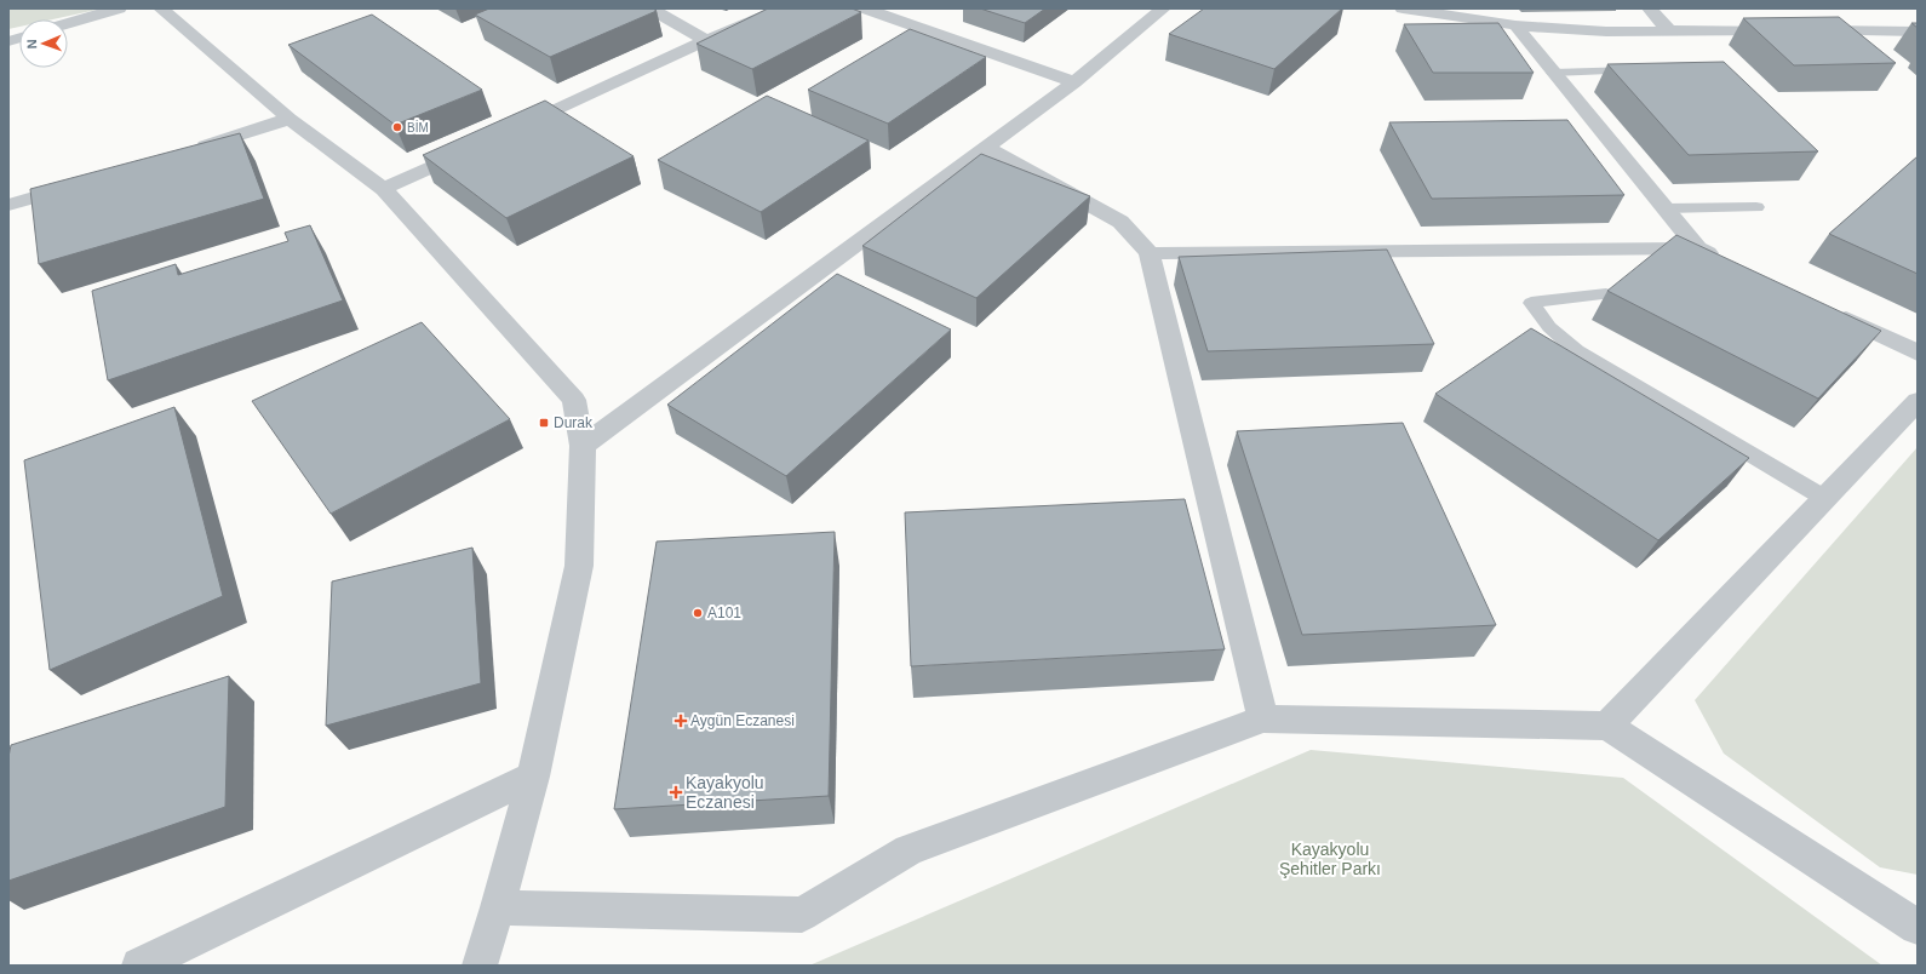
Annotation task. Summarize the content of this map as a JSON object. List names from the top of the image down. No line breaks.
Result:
{"parks":["Kayakyolu Şehitler Parkı"],"places":{"other":["BİM","A101"],"transit":["Durak"],"health":["Aygün Eczanesi","Kayakyolu Eczanesi"]},"north":"left"}
